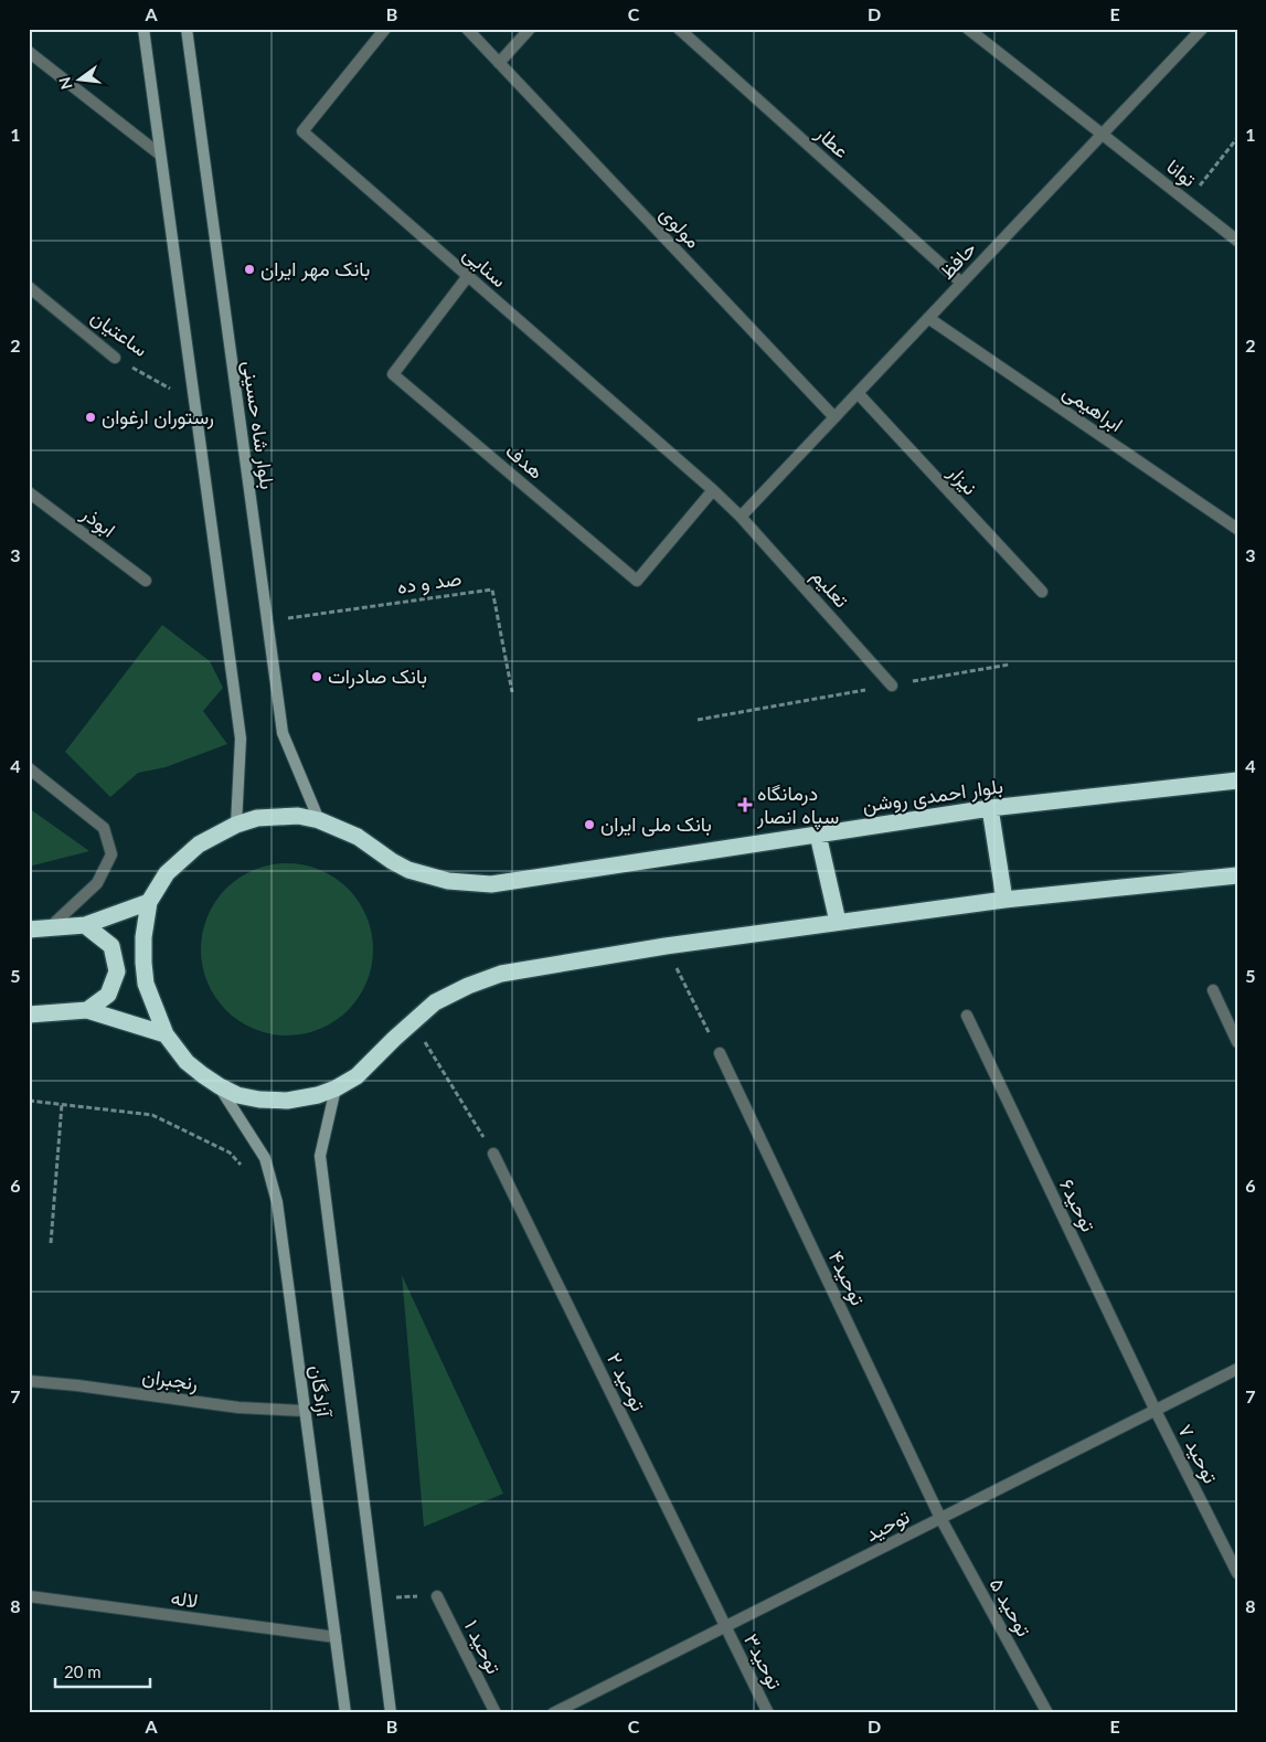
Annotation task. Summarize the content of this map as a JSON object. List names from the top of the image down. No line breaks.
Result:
{"streets":{"highway":["بلوار احمدی روشن"],"main road":["بلوار شاه حسینی","آزادگان"],"street":["عطار","توانا","مولوی","حافظ","سنایی","ساعتیان","ابراهیمی","هدف","نیزار","ابوذر","تعلیم","توحید۶","توحید۴","رنجبران","توحید ۲","توحید ۷","توحید","لاله","توحید ۵","توحید ۱","توحید۳"],"path":["صد و ده"]},"crossings":[["عطار","حافظ"],["توانا","حافظ"],["مولوی","حافظ"],["حافظ","سنایی"],["حافظ","ابراهیمی"],["حافظ","نیزار"],["حافظ","تعلیم"],["سنایی","هدف"],["سنایی","تعلیم"],["بلوار شاه حسینی","صد و ده"],["بلوار شاه حسینی","بلوار احمدی روشن"],["توحید۶","توحید ۷"],["توحید۶","توحید"],["توحید۴","توحید"],["توحید۴","توحید ۵"],["رنجبران","آزادگان"],["توحید ۲","توحید"],["توحید ۲","توحید۳"],["آزادگان","لاله"],["توحید ۷","توحید"],["توحید","توحید ۵"],["توحید","توحید۳"]],"places":{"other":["بانک مهر ایران","رستوران ارغوان","بانک صادرات","بانک ملی ایران"],"health":["درمانگاه سپاه انصار"]},"scale_bar":"20 m","north":"left","grid":{"columns":["A","B","C","D","E"],"rows":["1","2","3","4","5","6","7","8"]}}
